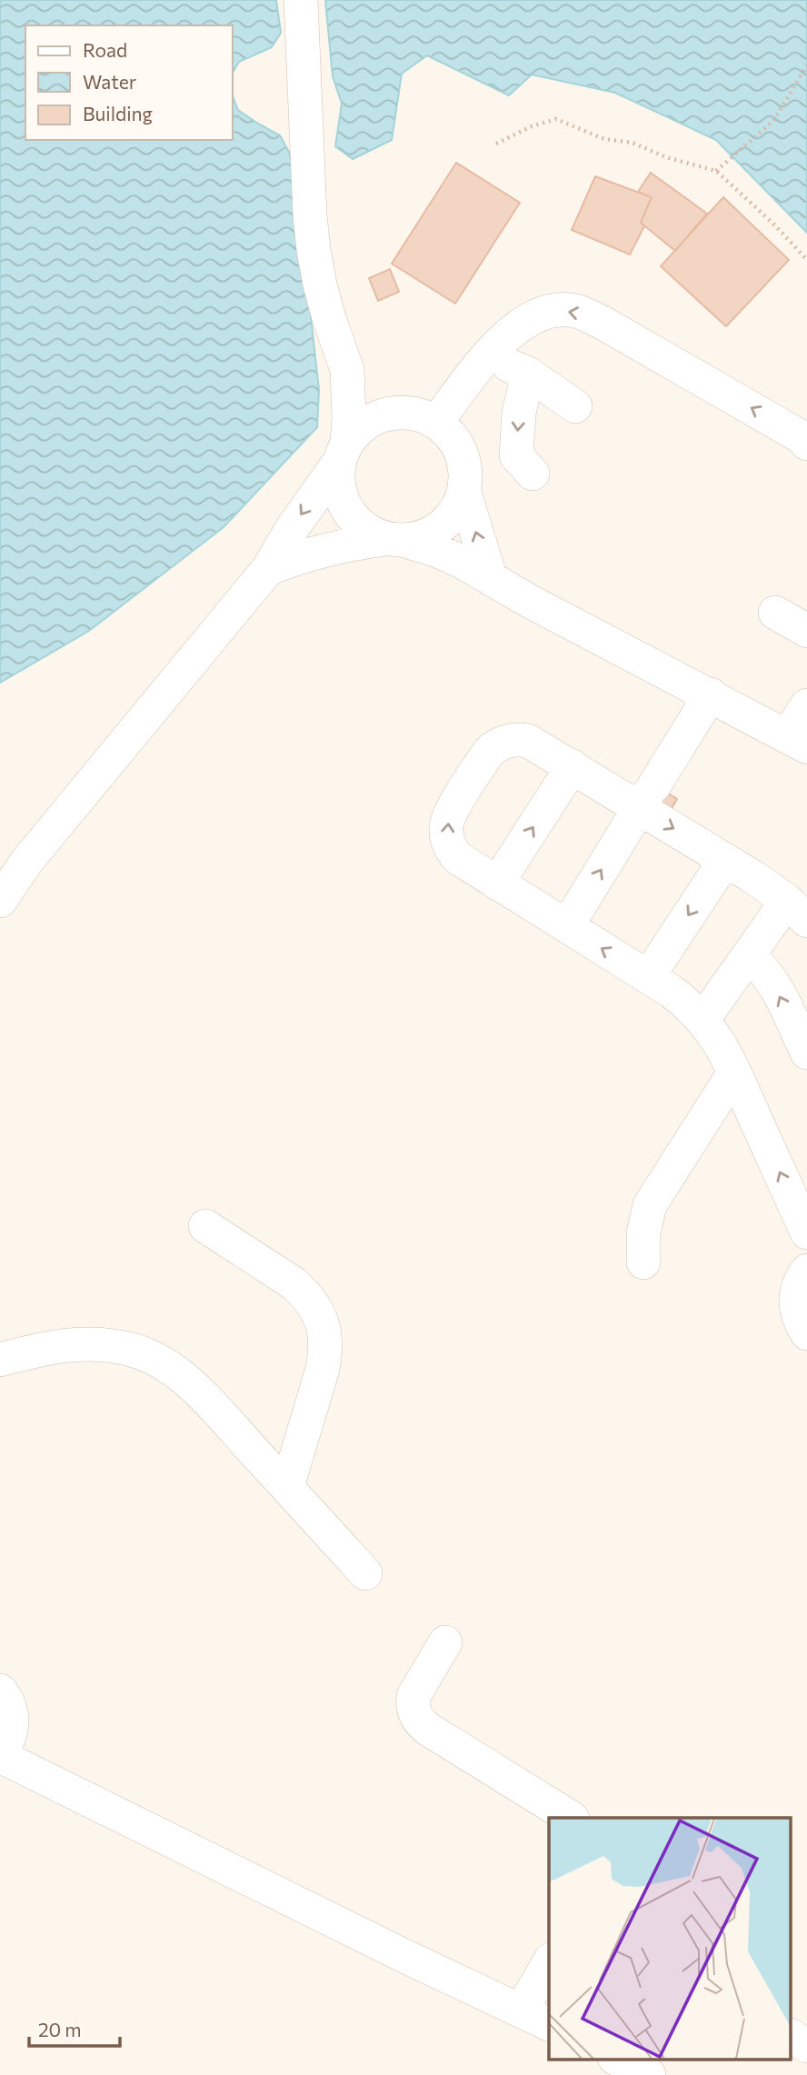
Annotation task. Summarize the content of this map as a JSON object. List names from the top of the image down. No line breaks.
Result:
{"legend":["Road","Water","Building"],"scale_bar":"20 m"}
